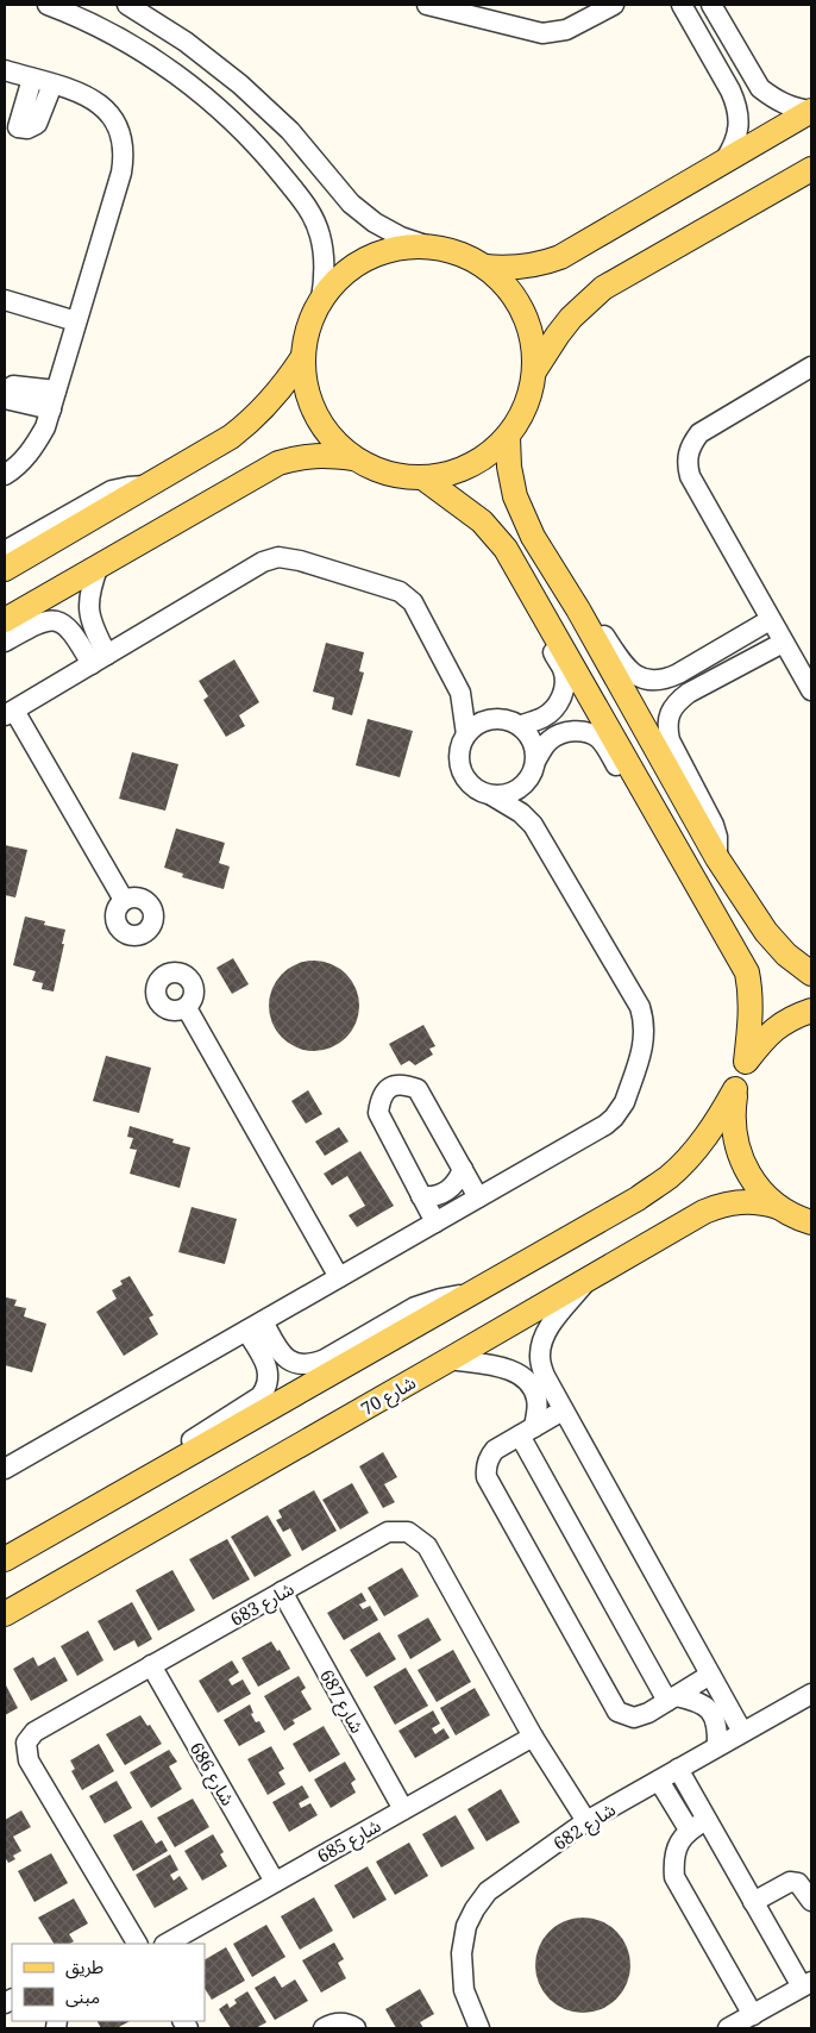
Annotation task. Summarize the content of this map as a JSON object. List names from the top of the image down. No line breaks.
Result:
{"streets":{"main road":["شارع 70"],"street":["شارع 683","شارع 687","شارع 686","شارع 682","شارع 685"]},"crossings":[["شارع 683","شارع 687"],["شارع 683","شارع 686"],["شارع 683","شارع 682"],["شارع 683","شارع 685"],["شارع 687","شارع 685"],["شارع 686","شارع 685"]],"legend":["طريق","مبنى"]}
